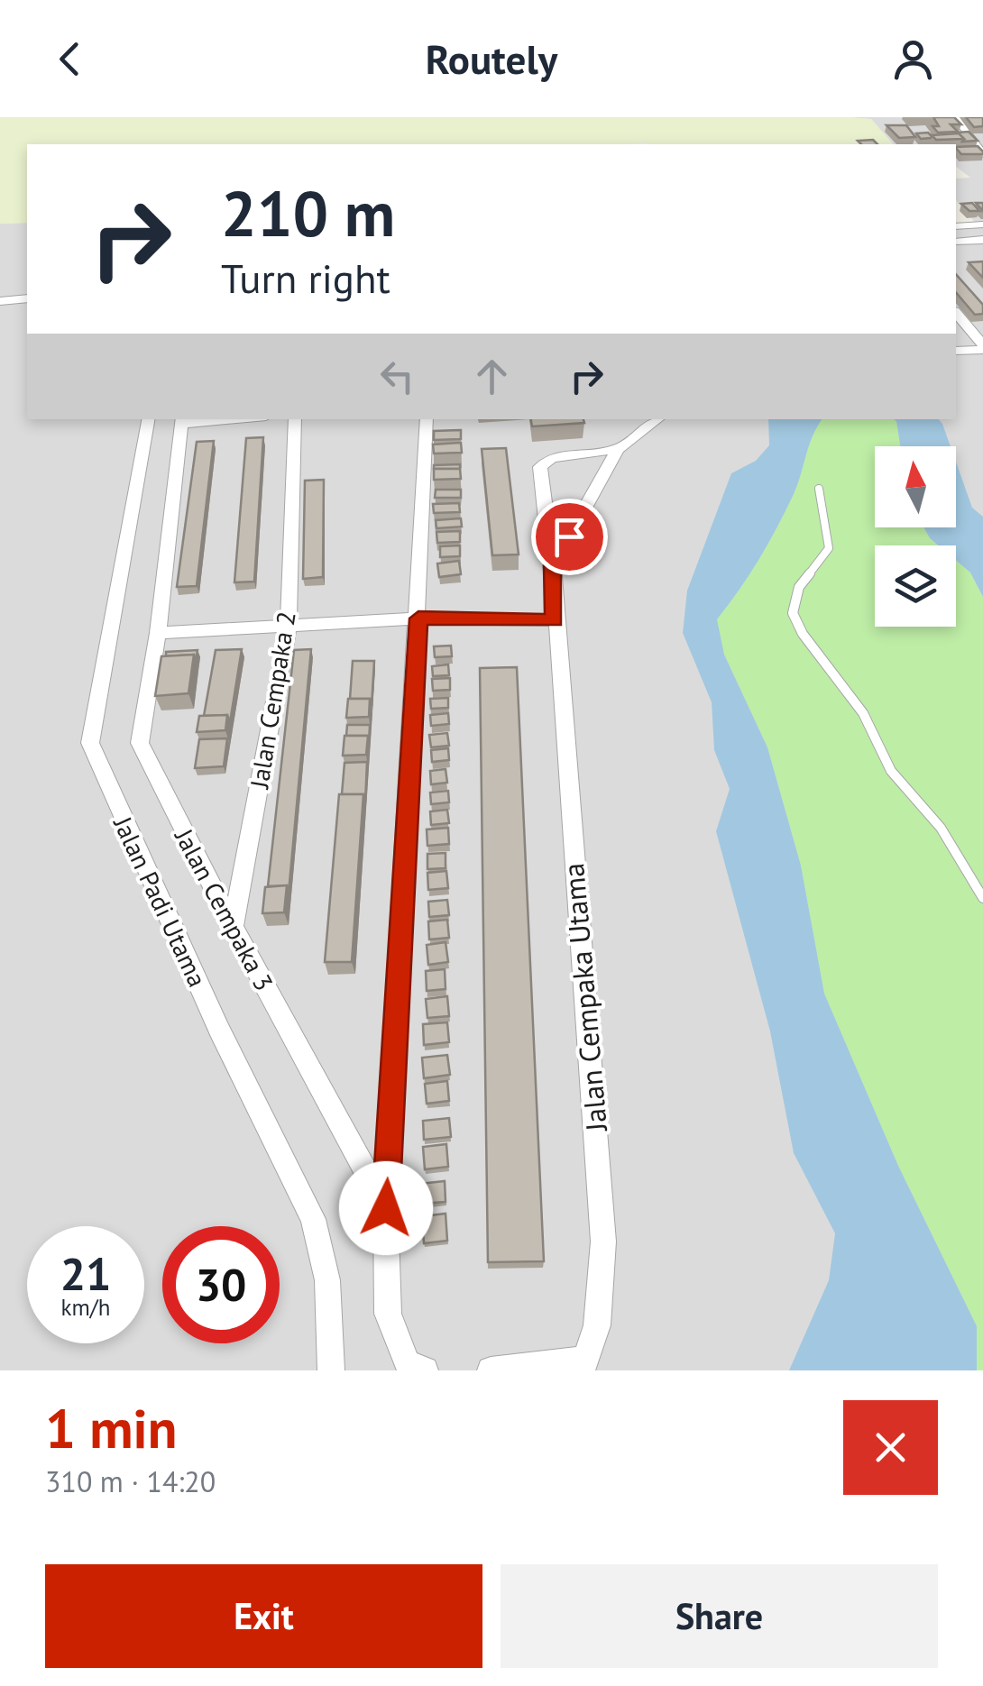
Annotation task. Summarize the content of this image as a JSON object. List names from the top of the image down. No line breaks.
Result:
{"streets":{"street":["Jalan Cempaka 2","Jalan Padi Utama","Jalan Cempaka 3","Jalan Cempaka Utama"]},"crossings":[["Jalan Cempaka 2","Jalan Cempaka 3"]],"north":"top","page":{"header":"Routely","turn":["210 m","Turn right"],"speed":"21 km/h","limit":"30","heading":["1 min","310 m · 14:20"],"buttons":["Exit","Share"]}}
